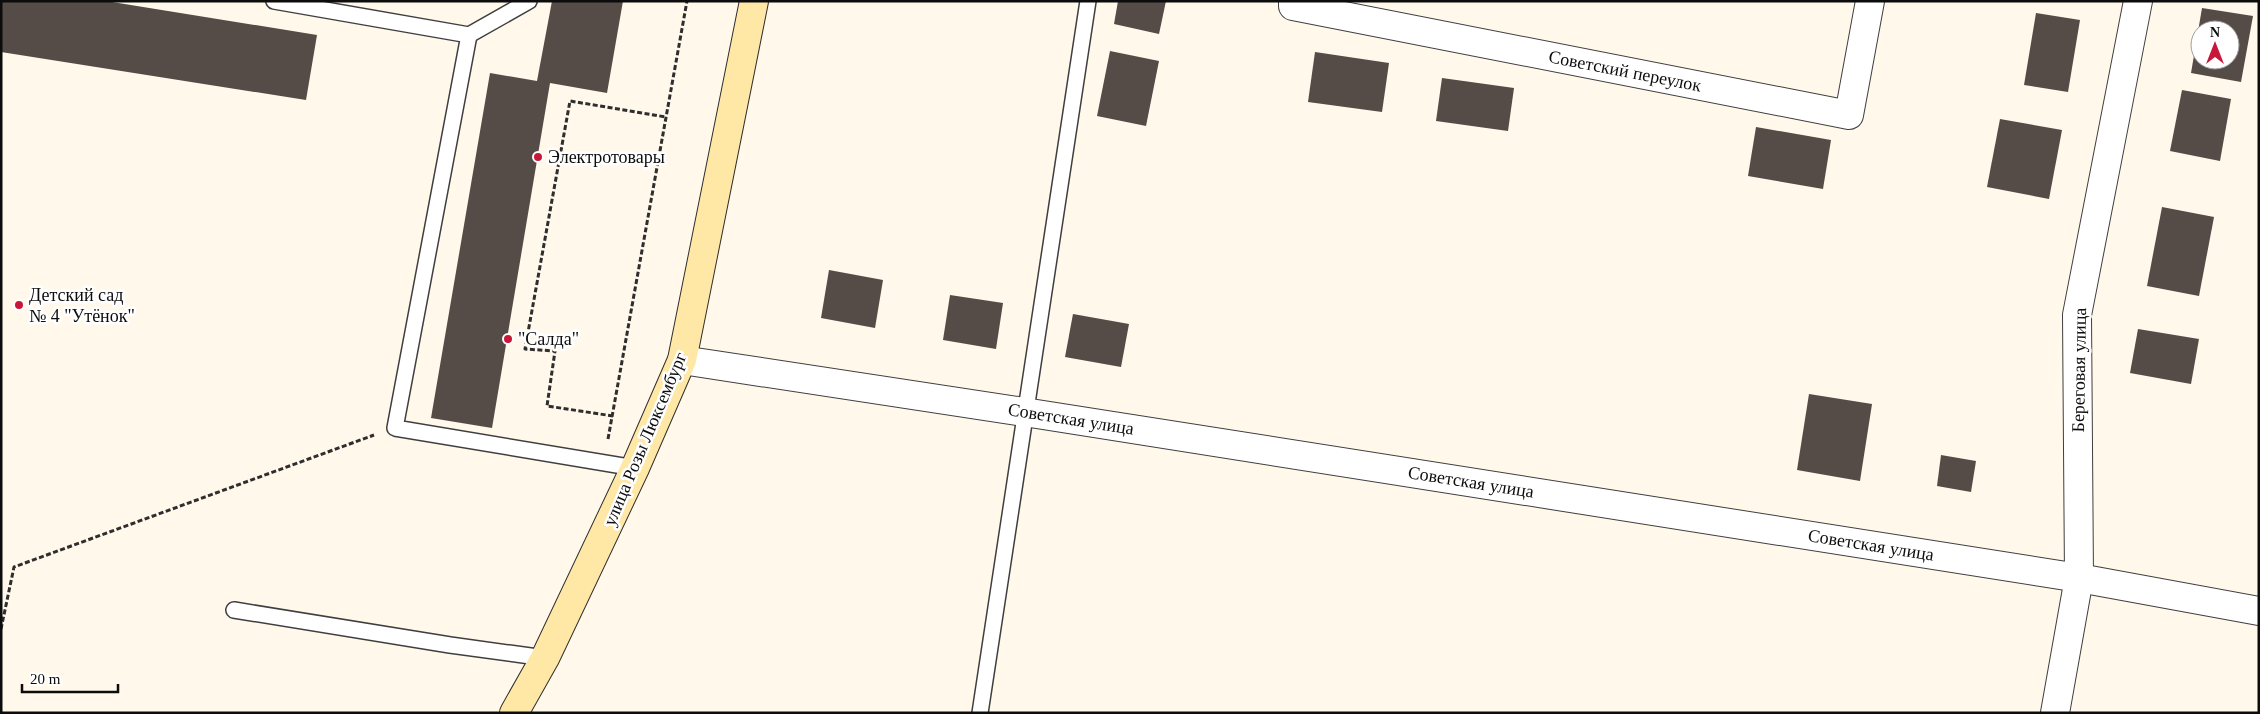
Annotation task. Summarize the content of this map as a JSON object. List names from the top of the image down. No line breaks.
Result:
{"streets":{"street":["Советский переулок","Береговая улица","Советская улица","улица Розы Люксембург"]},"crossings":[["Береговая улица","Советская улица"],["Советская улица","улица Розы Люксембург"]],"places":["Электротовары","Детский сад № 4 \"Утёнок\"","\"Салда\""],"scale_bar":"20 m","north":"top"}
